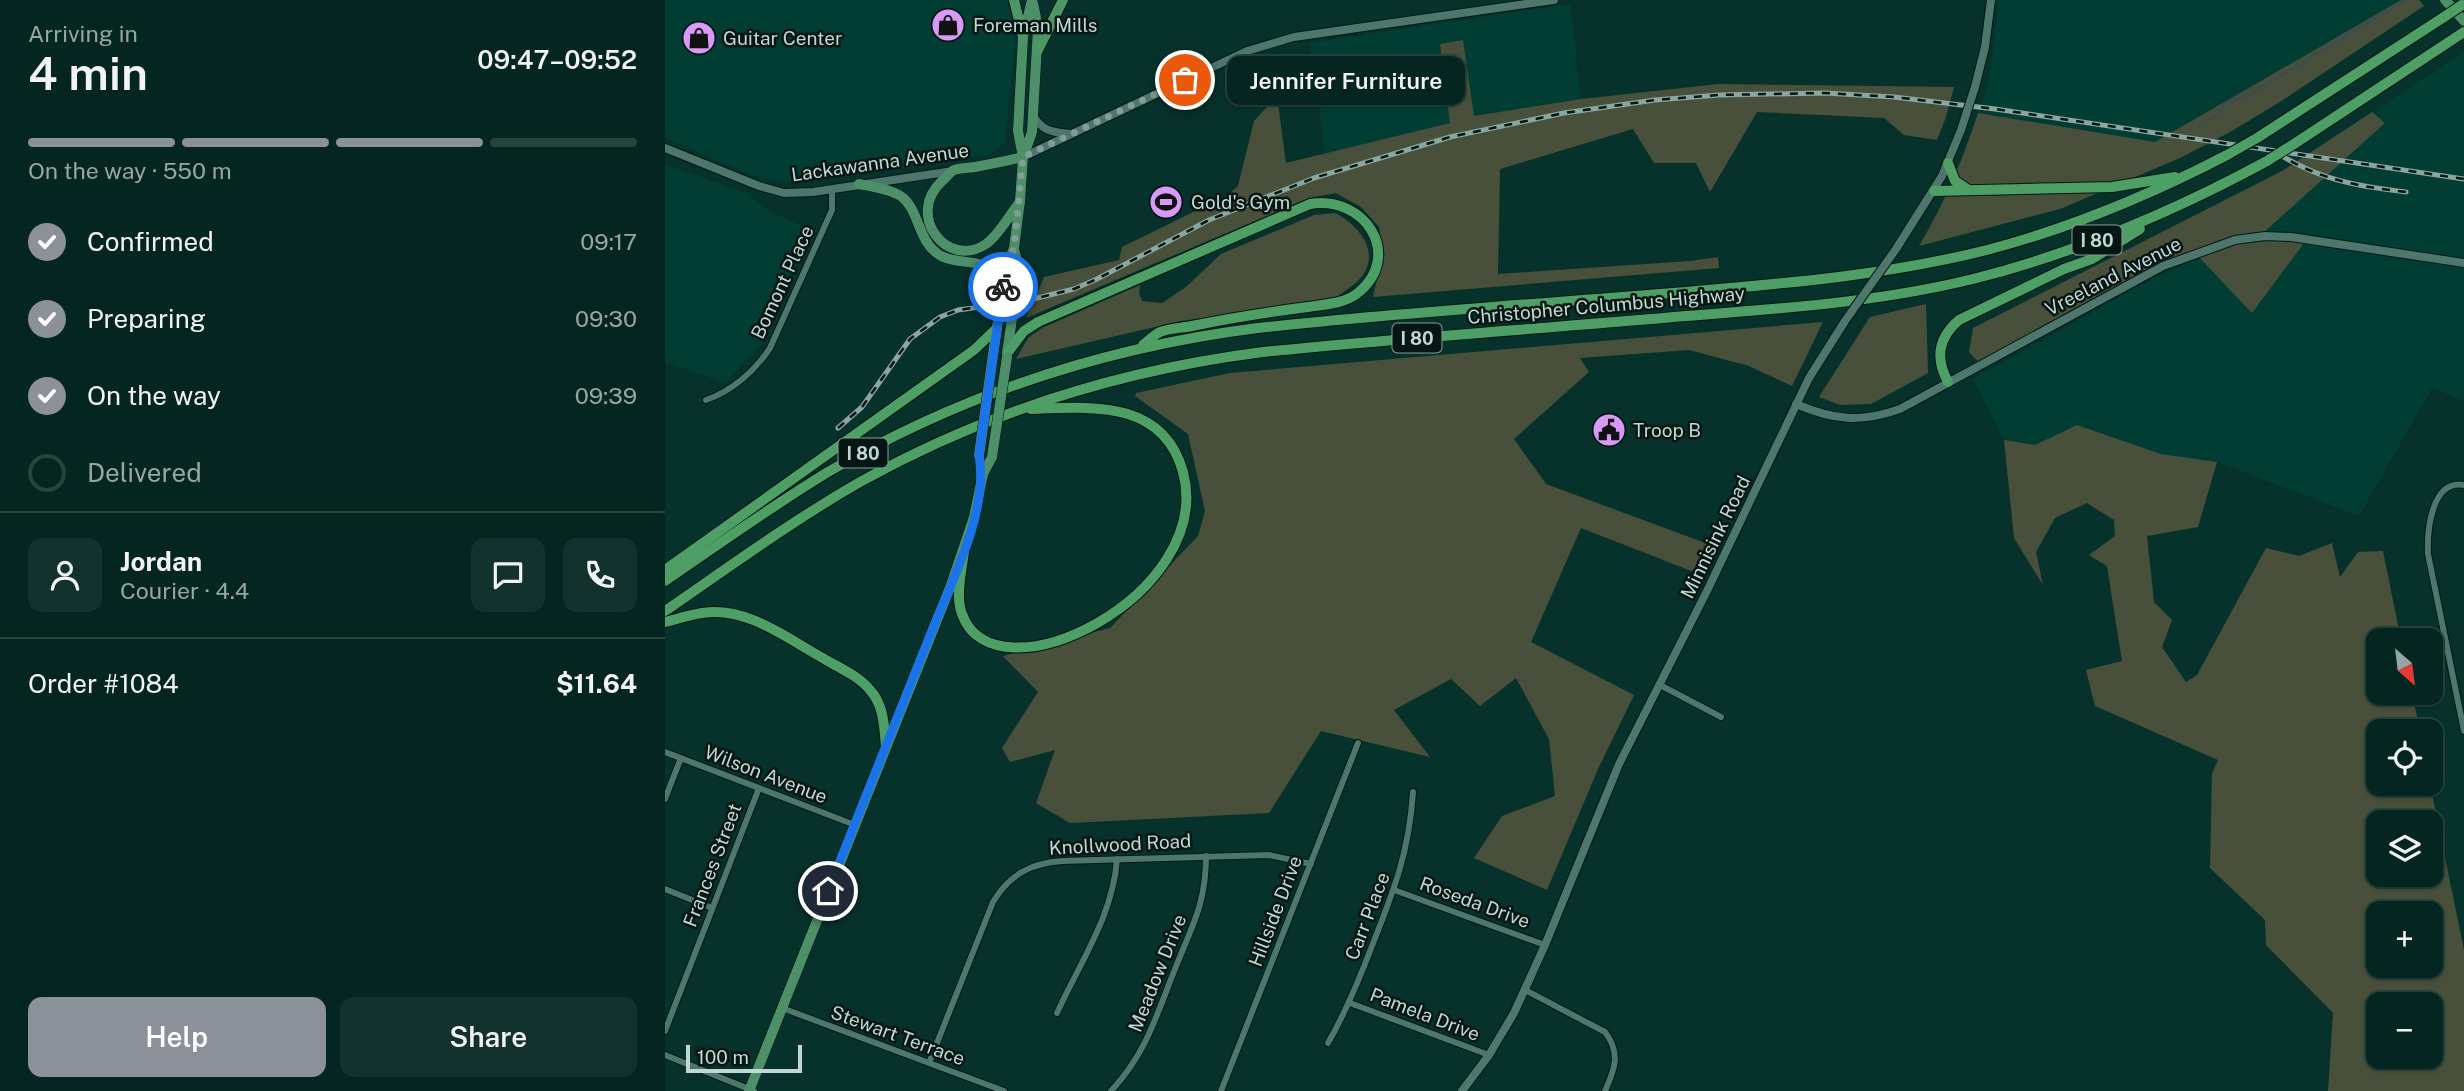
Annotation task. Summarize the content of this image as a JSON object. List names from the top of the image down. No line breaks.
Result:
{"streets":{"highway":["I 80","Christopher Columbus Highway"],"main road":["Lackawanna Avenue"],"street":["Vreeland Avenue","Bomont Place","Minnisink Road","Wilson Avenue","Knollwood Road","Frances Street","Roseda Drive","Hillside Drive","Carr Place","Meadow Drive","Pamela Drive","Stewart Terrace"]},"crossings":[["Lackawanna Avenue","Bomont Place"],["Vreeland Avenue","Minnisink Road"],["Minnisink Road","Roseda Drive"],["Minnisink Road","Pamela Drive"],["Wilson Avenue","Frances Street"],["Knollwood Road","Hillside Drive"],["Knollwood Road","Meadow Drive"],["Knollwood Road","Stewart Terrace"],["Roseda Drive","Carr Place"],["Carr Place","Pamela Drive"]],"places":{"shop":["Foreman Mills","Guitar Center"],"other":["Jennifer Furniture"],"sports":["Gold's Gym"],"public building":["Troop B"]},"scale_bar":"100 m","north":"bottom right","page":{"heading":["4 min","Arriving in","09:47–09:52"],"panel":["Jordan","Courier · 4.4","Order #1084","$11.64"],"bubble":"Jennifer Furniture","bar":"On the way · 550 m","list":[["Confirmed","09:17"],["Preparing","09:30"],["On the way","09:39"],"Delivered"],"map_buttons":["+","−"],"buttons":["Help","Share"],"scale":"100 m"}}
